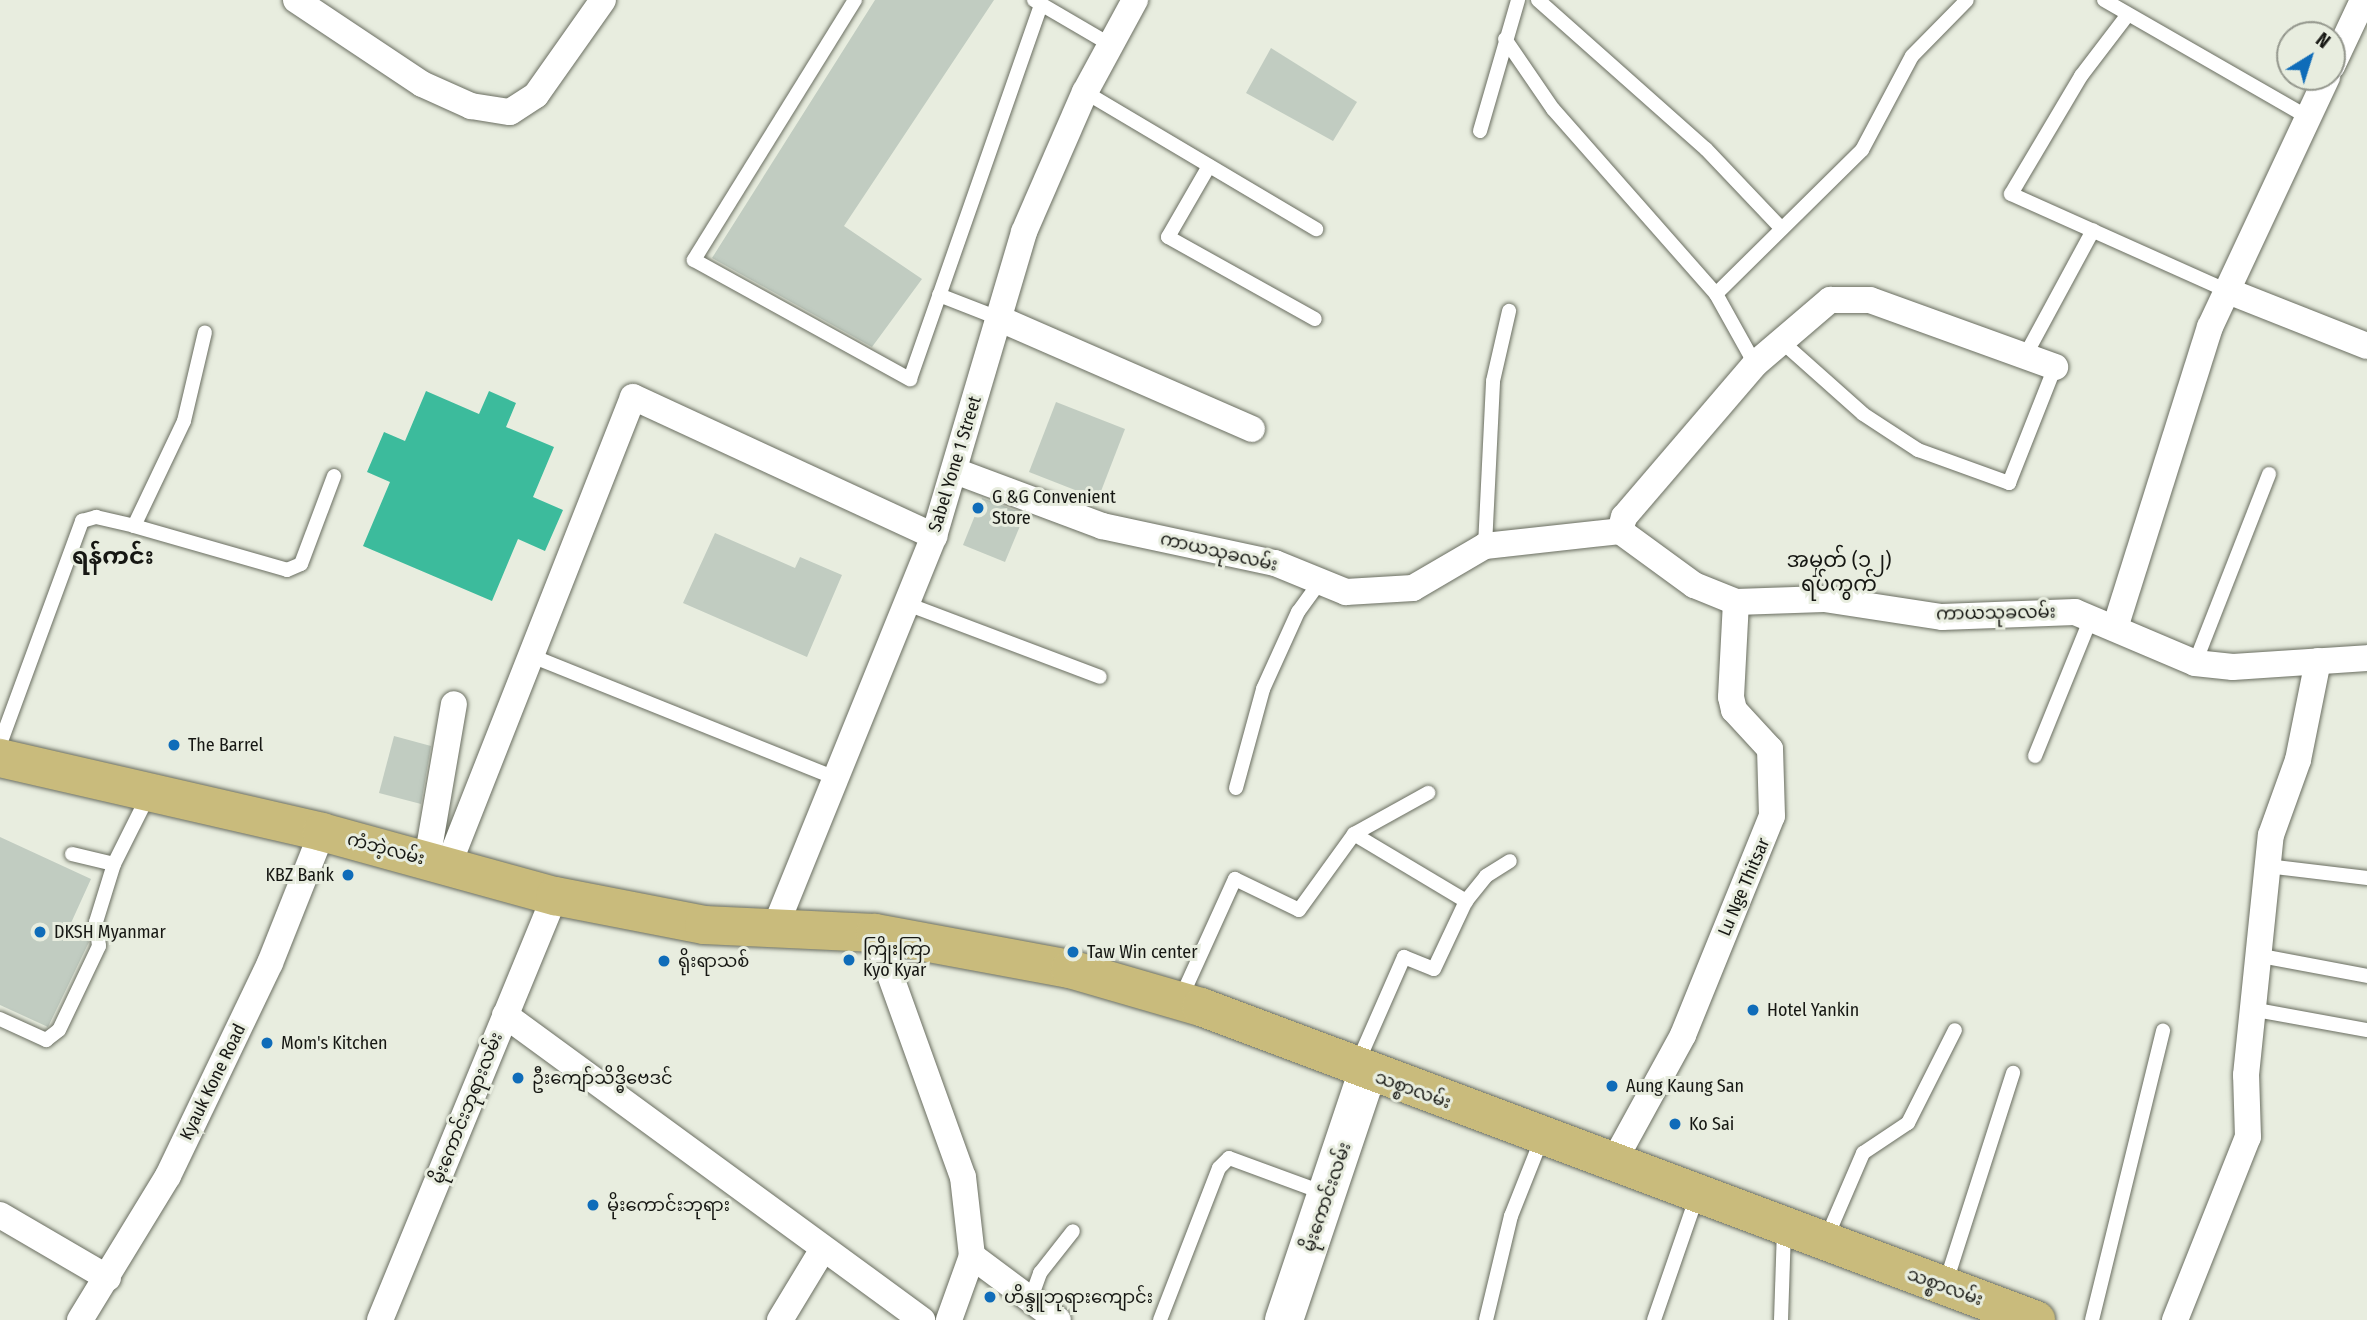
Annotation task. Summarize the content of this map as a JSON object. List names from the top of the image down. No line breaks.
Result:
{"streets":{"main road":["ကံဘဲ့လမ်း","သစ္စာလမ်း","မိုးကောင်းလမ်း"],"street":["Sabel Yone 1 Street","ကာယသုခလမ်း","Lu Nge Thitsar","Kyauk Kone Road","မိုးကောင်းဘုရားလမ်း"]},"crossings":[["Sabel Yone 1 Street","ကာယသုခလမ်း"],["Sabel Yone 1 Street","ကံဘဲ့လမ်း"],["Sabel Yone 1 Street","သစ္စာလမ်း"],["ကာယသုခလမ်း","Lu Nge Thitsar"],["ကံဘဲ့လမ်း","Kyauk Kone Road"],["ကံဘဲ့လမ်း","သစ္စာလမ်း"],["ကံဘဲ့လမ်း","မိုးကောင်းဘုရားလမ်း"],["Lu Nge Thitsar","သစ္စာလမ်း"],["သစ္စာလမ်း","မိုးကောင်းလမ်း"]],"districts":["ရန်ကင်း","အမှတ် (၁၂) ရပ်ကွက်"],"places":["G &G Convenient Store","The Barrel","KBZ Bank","DKSH Myanmar","Taw Win center","ကြိုးကြာ Kyo Kyar","ရိုးရာသစ်","Hotel Yankin","Mom's Kitchen","ဦးကျော်သိဒ္ဓိဗေဒင်","Aung Kaung San","Ko Sai","မိုးကောင်းဘုရား","ဟိန္ဒူဘုရားကျောင်း"],"north":"top right"}
